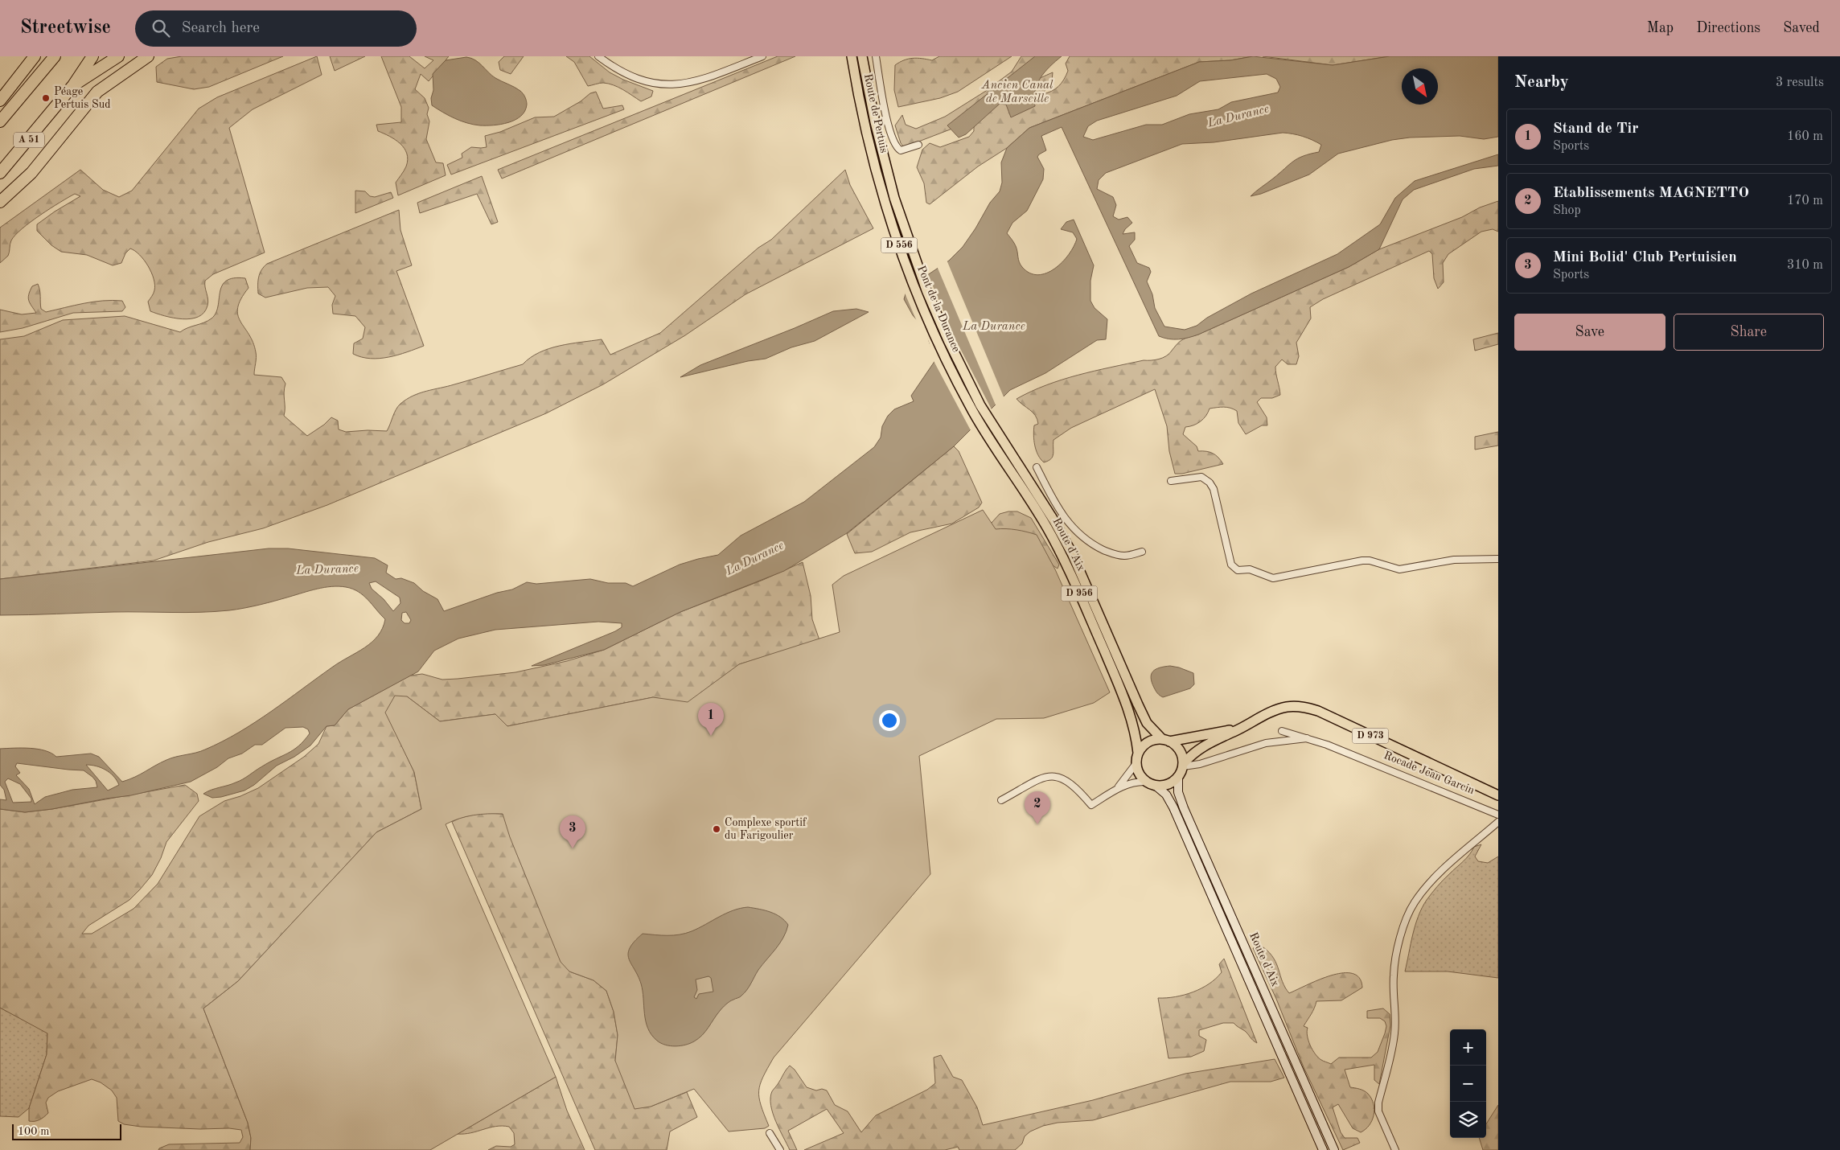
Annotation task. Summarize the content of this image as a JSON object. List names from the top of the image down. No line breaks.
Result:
{"streets":{"highway":["A 51"],"main road":["Route de Pertuis","D 556","Pont de la Durance","Route d'Aix","D 956","D 973","Rocade Jean Garcin"]},"crossings":[["Route de Pertuis","Pont de la Durance"],["Pont de la Durance","Route d'Aix"],["Route d'Aix","Rocade Jean Garcin"]],"water":["Ancien Canal de Marseille","La Durance"],"places":["Péage Pertuis Sud","Complexe sportif du Farigoulier"],"scale_bar":"100 m","north":"bottom right","page":{"header":"Streetwise","search":"Search here","nav":["Map","Directions","Saved"],"heading":["Nearby","3 results"],"list":[{"mark":"1","name":"Stand de Tir","note":"Sports","value":"160 m"},{"mark":"2","name":"Etablissements MAGNETTO","note":"Shop","value":"170 m"},{"mark":"3","name":"Mini Bolid' Club Pertuisien","note":"Sports","value":"310 m"}],"buttons":["Save","Share"],"pins":["1","2","3"],"map_buttons":["+","−"],"scale":"100 m"}}
